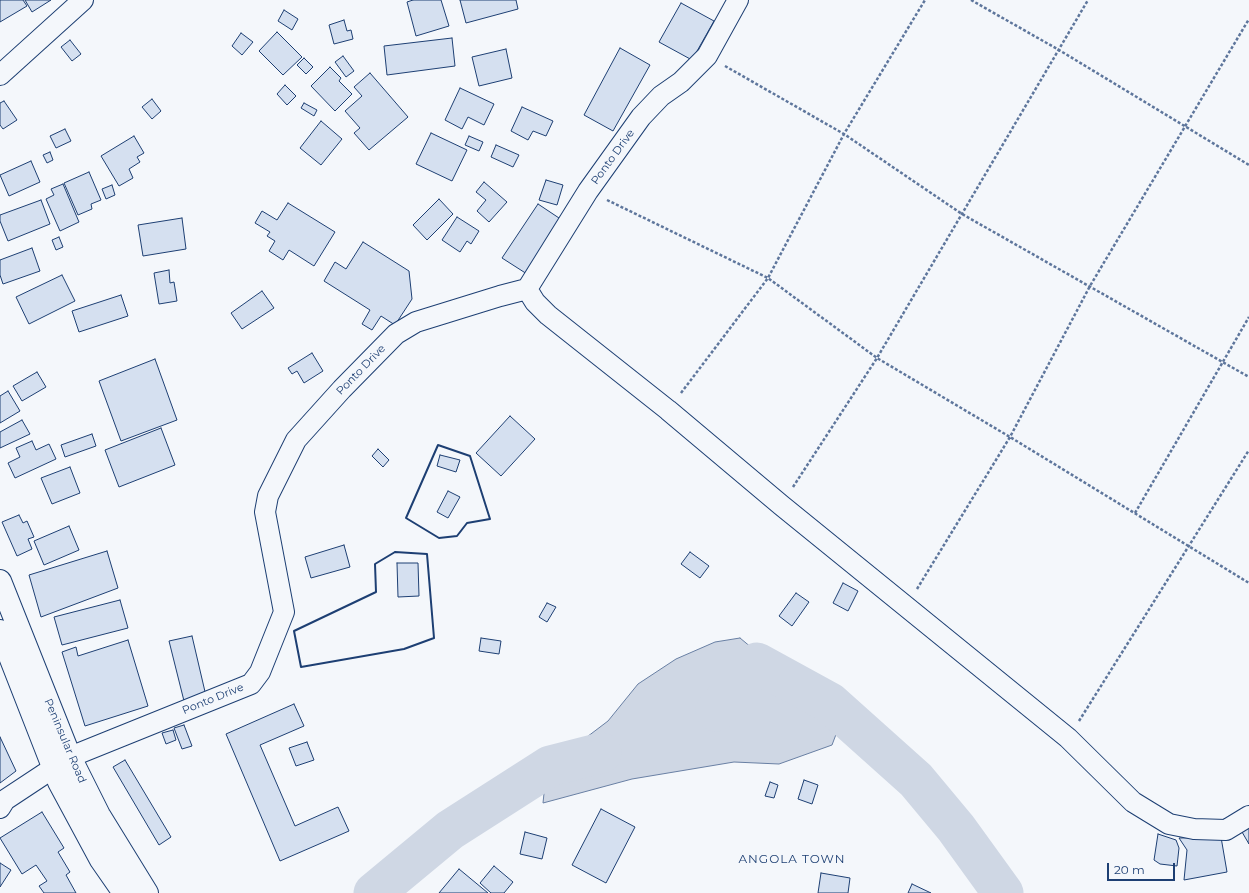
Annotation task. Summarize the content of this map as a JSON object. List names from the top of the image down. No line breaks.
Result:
{"streets":{"main road":["Peninsular Road"],"street":["Ponto Drive"]},"crossings":[["Ponto Drive","Peninsular Road"]],"districts":["ANGOLA TOWN"],"scale_bar":"20 m"}
